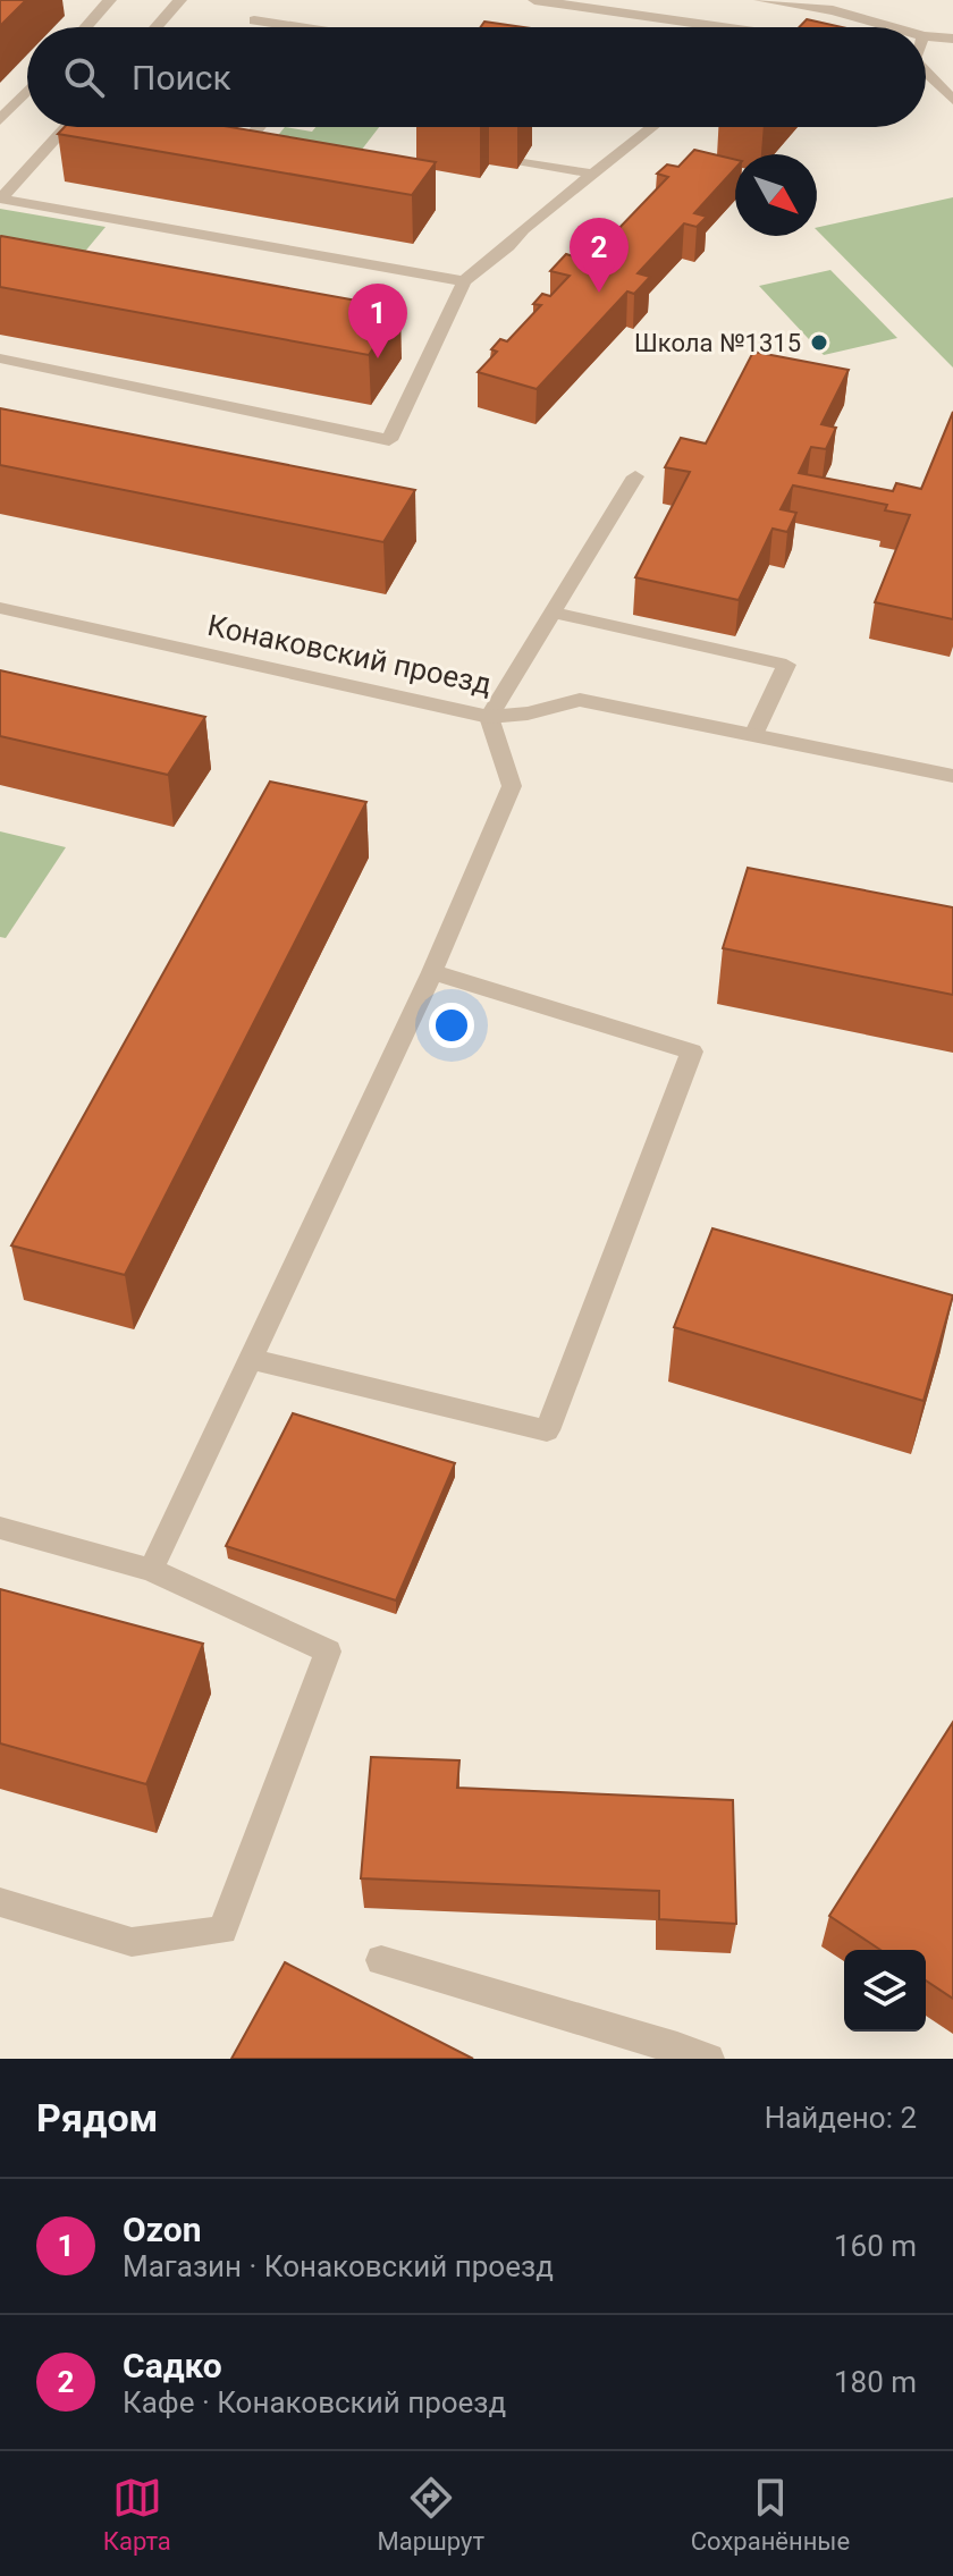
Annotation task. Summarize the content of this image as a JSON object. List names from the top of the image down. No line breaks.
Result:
{"streets":{"street":["Конаковский проезд"]},"places":["Школа №1315"],"north":"bottom right","page":{"search":"Поиск","pins":["2","1"],"heading":["Рядом","Найдено: 2"],"list":[{"mark":"1","name":"Ozon","note":"Магазин · Конаковский проезд","value":"160 m"},{"mark":"2","name":"Садко","note":"Кафе · Конаковский проезд","value":"180 m"}],"nav":["Карта","Маршрут","Сохранённые"]}}
